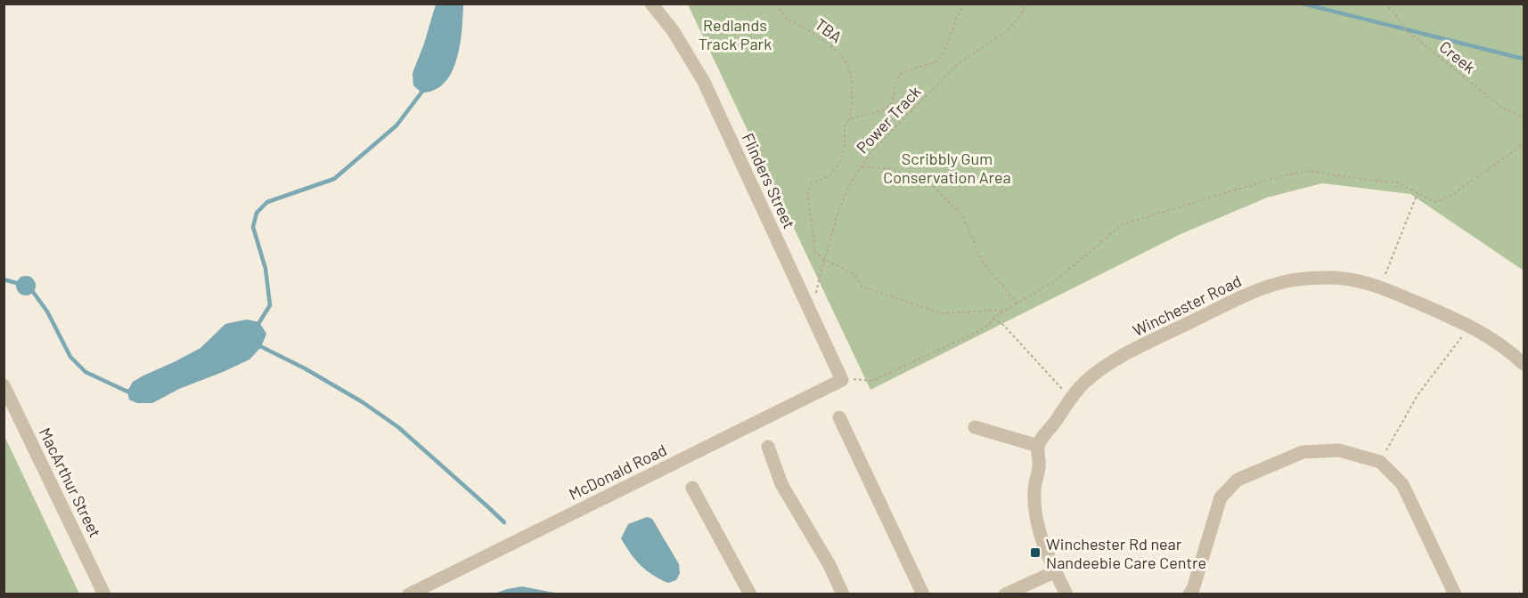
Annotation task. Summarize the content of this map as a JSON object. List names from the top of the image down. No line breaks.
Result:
{"streets":{"street":["Flinders Street","Winchester Road","McDonald Road","MacArthur Street"],"path":["TBA","Creek","Power Track"]},"crossings":[["TBA","Power Track"],["Flinders Street","McDonald Road"]],"parks":["Redlands Track Park","Scribbly Gum Conservation Area"],"places":{"transit":["Winchester Rd near Nandeebie Care Centre"]}}
